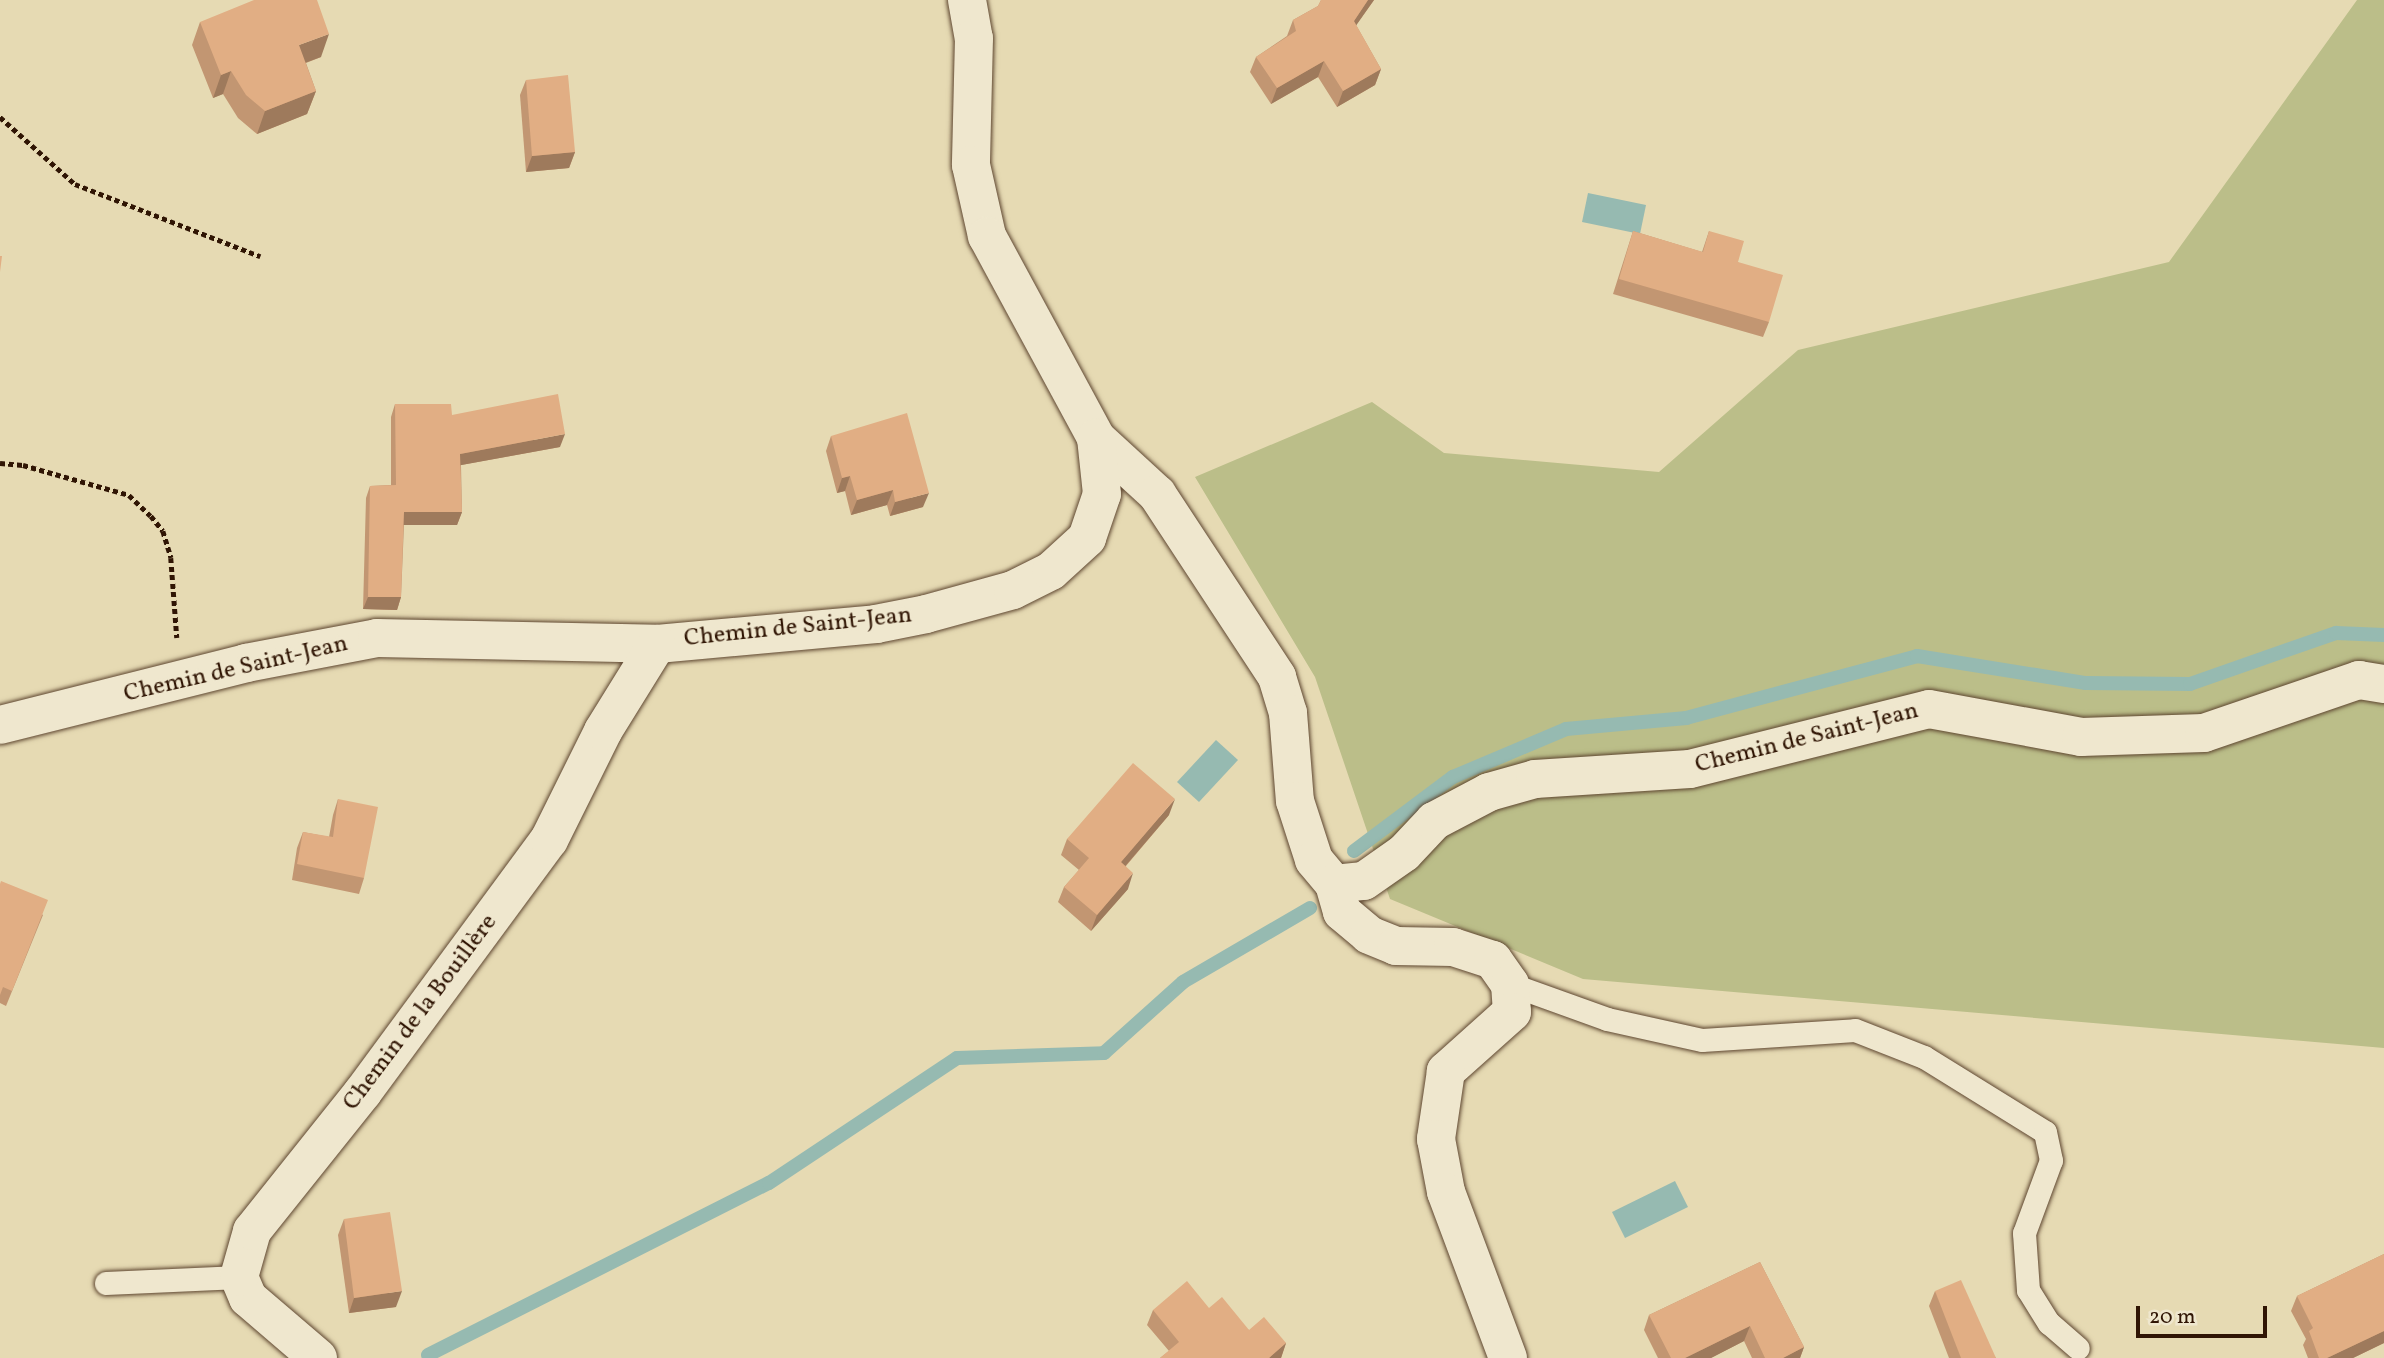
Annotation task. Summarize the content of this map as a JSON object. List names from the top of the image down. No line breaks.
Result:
{"streets":{"street":["Chemin de Saint-Jean","Chemin de la Bouillère"]},"crossings":[["Chemin de Saint-Jean","Chemin de la Bouillère"]],"scale_bar":"20 m"}
